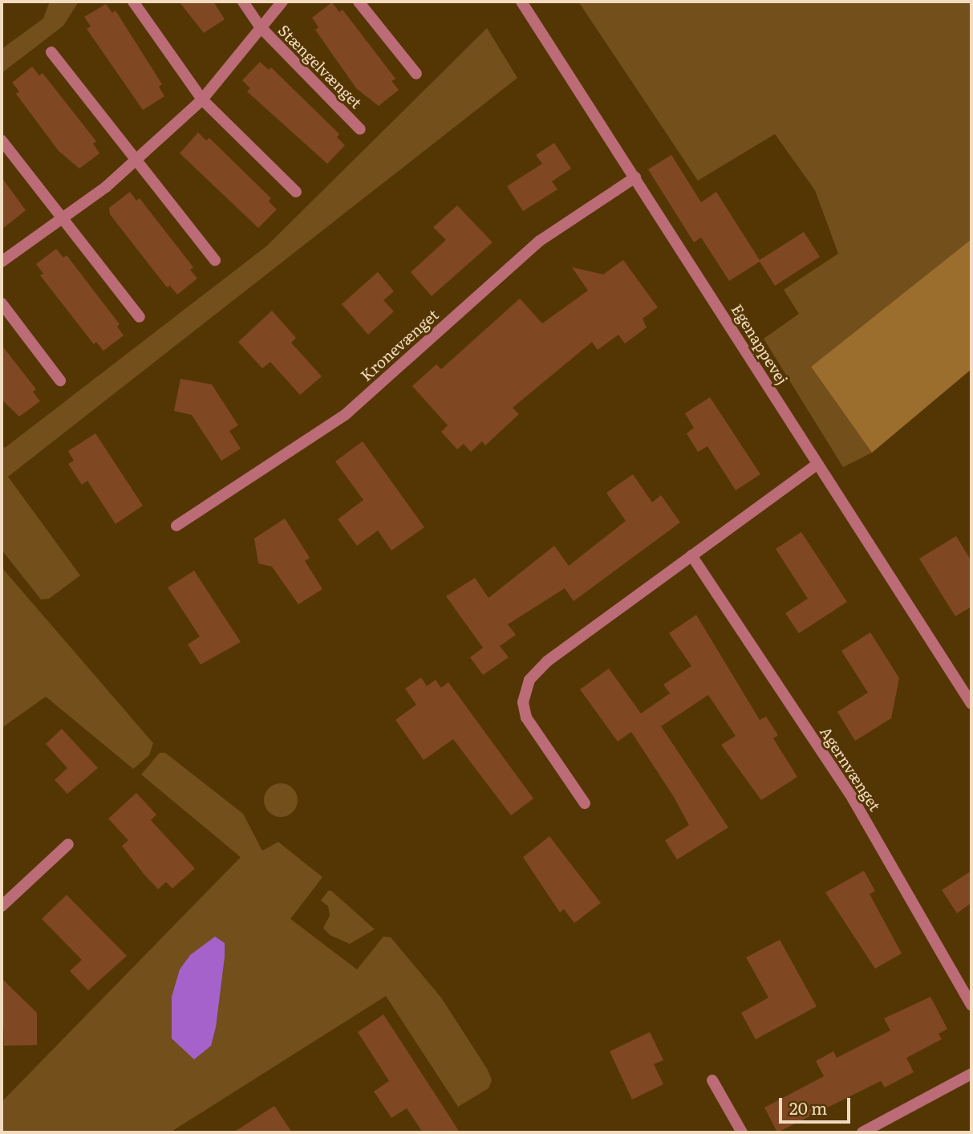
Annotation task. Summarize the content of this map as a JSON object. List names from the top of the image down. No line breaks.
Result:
{"streets":{"street":["Stængelvænget","Egenappevej","Kronevænget","Agernvænget"]},"crossings":[["Egenappevej","Kronevænget"]],"scale_bar":"20 m"}
